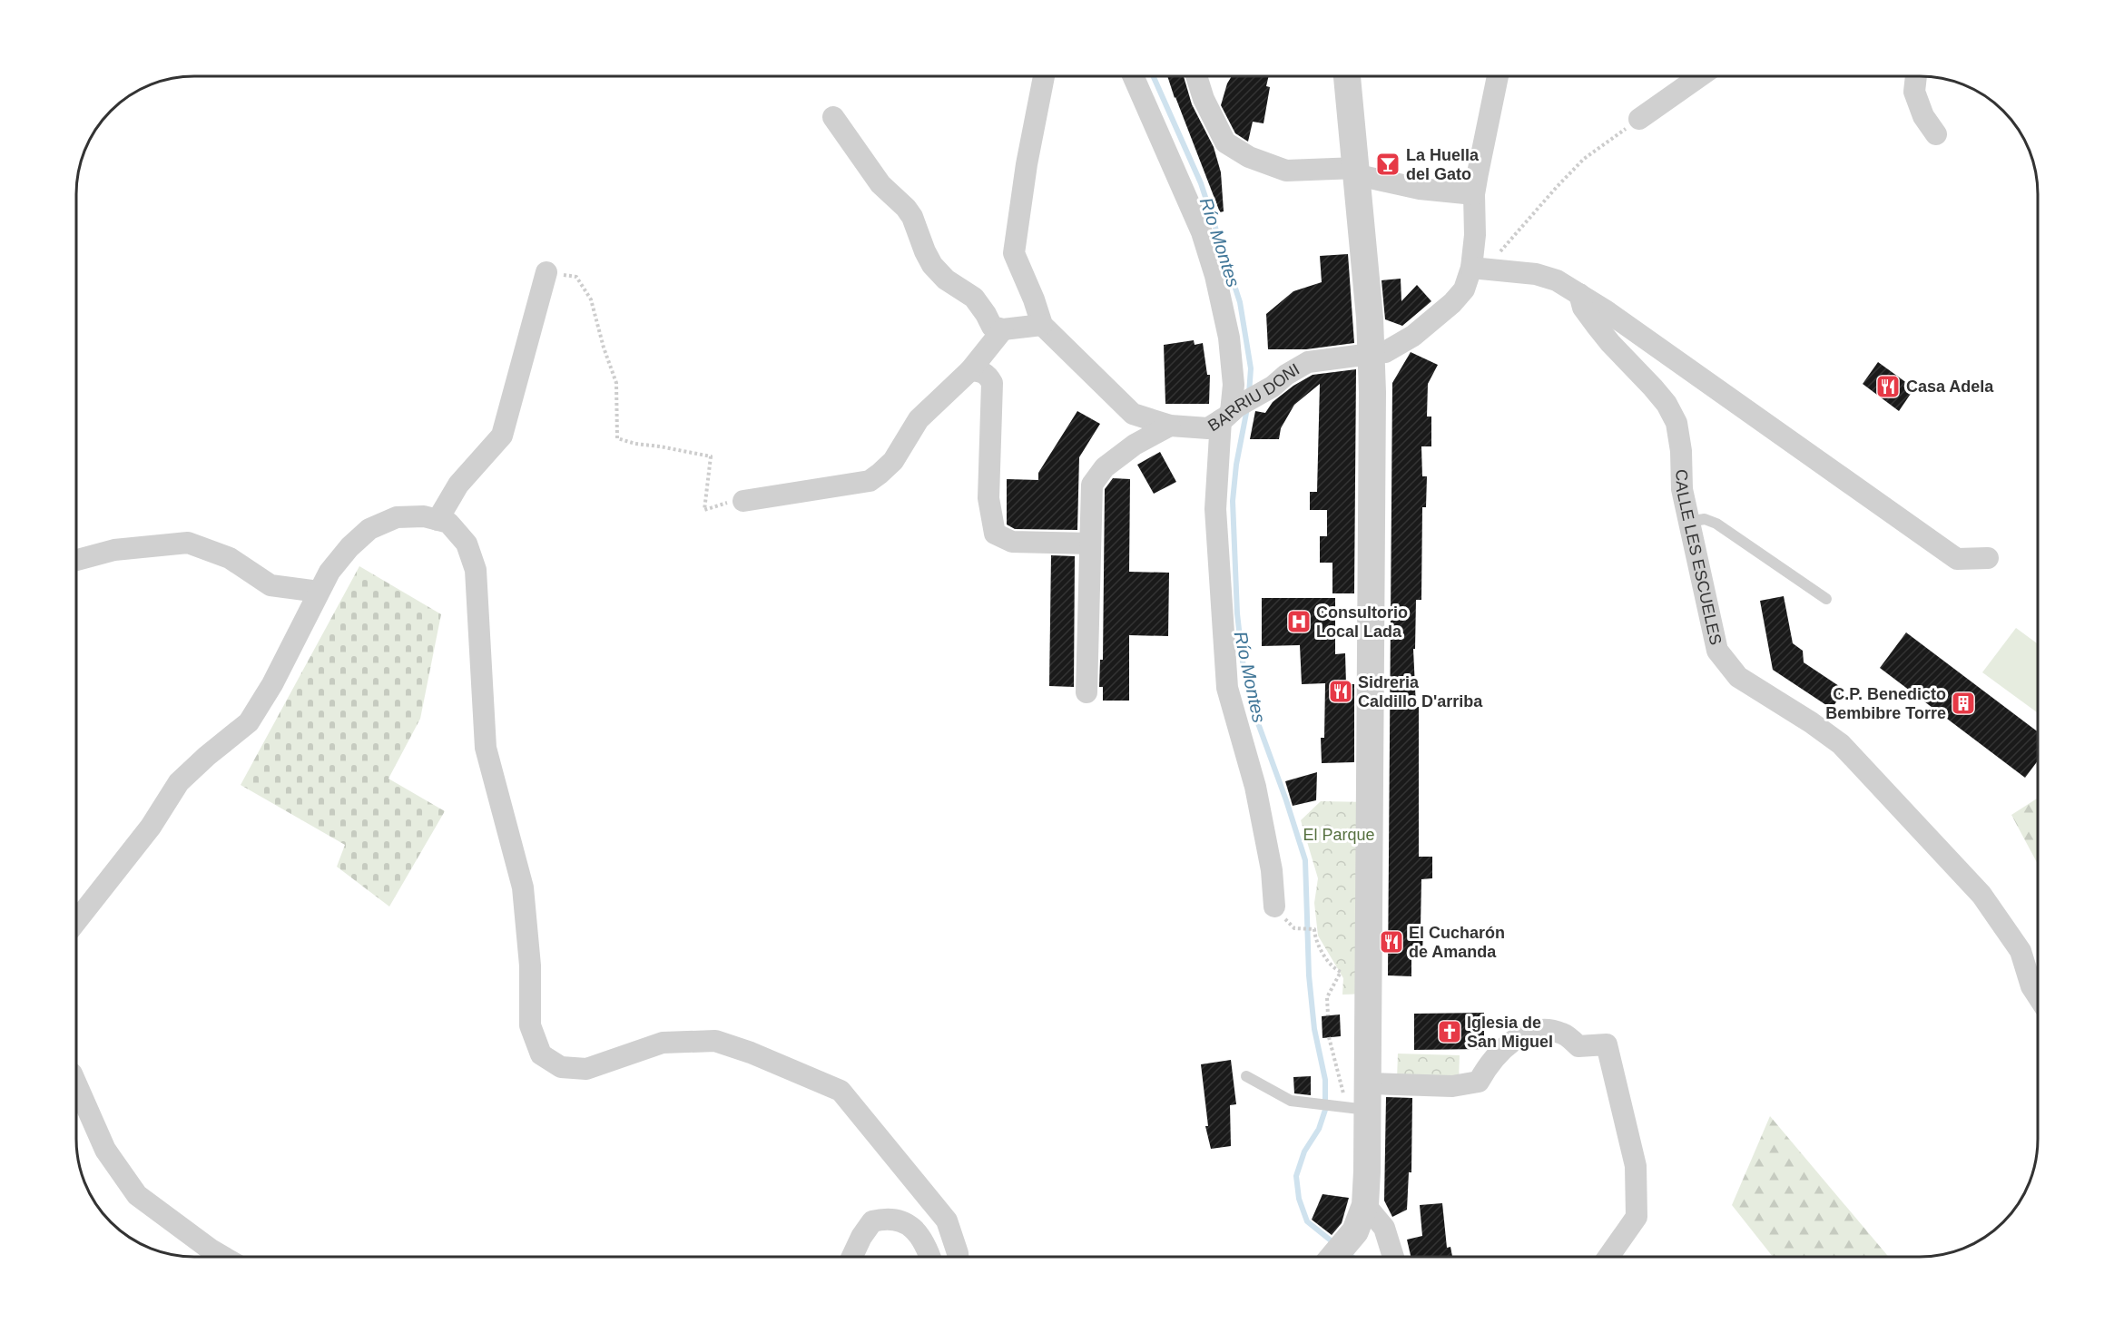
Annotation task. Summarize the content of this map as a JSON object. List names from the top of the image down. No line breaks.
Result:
{"streets":{"street":["BARRIU DONI","CALLE LES ESCUELES"]},"water":["Río Montes"],"parks":["El Parque"],"places":{"bar":["La Huella del Gato"],"restaurant":["Casa Adela","Sidreria Caldillo D'arriba","El Cucharón de Amanda"],"hospital":["Consultorio Local Lada"],"building":["C.P. Benedicto Bembibre Torre"],"church":["Iglesia de San Miguel"]}}
